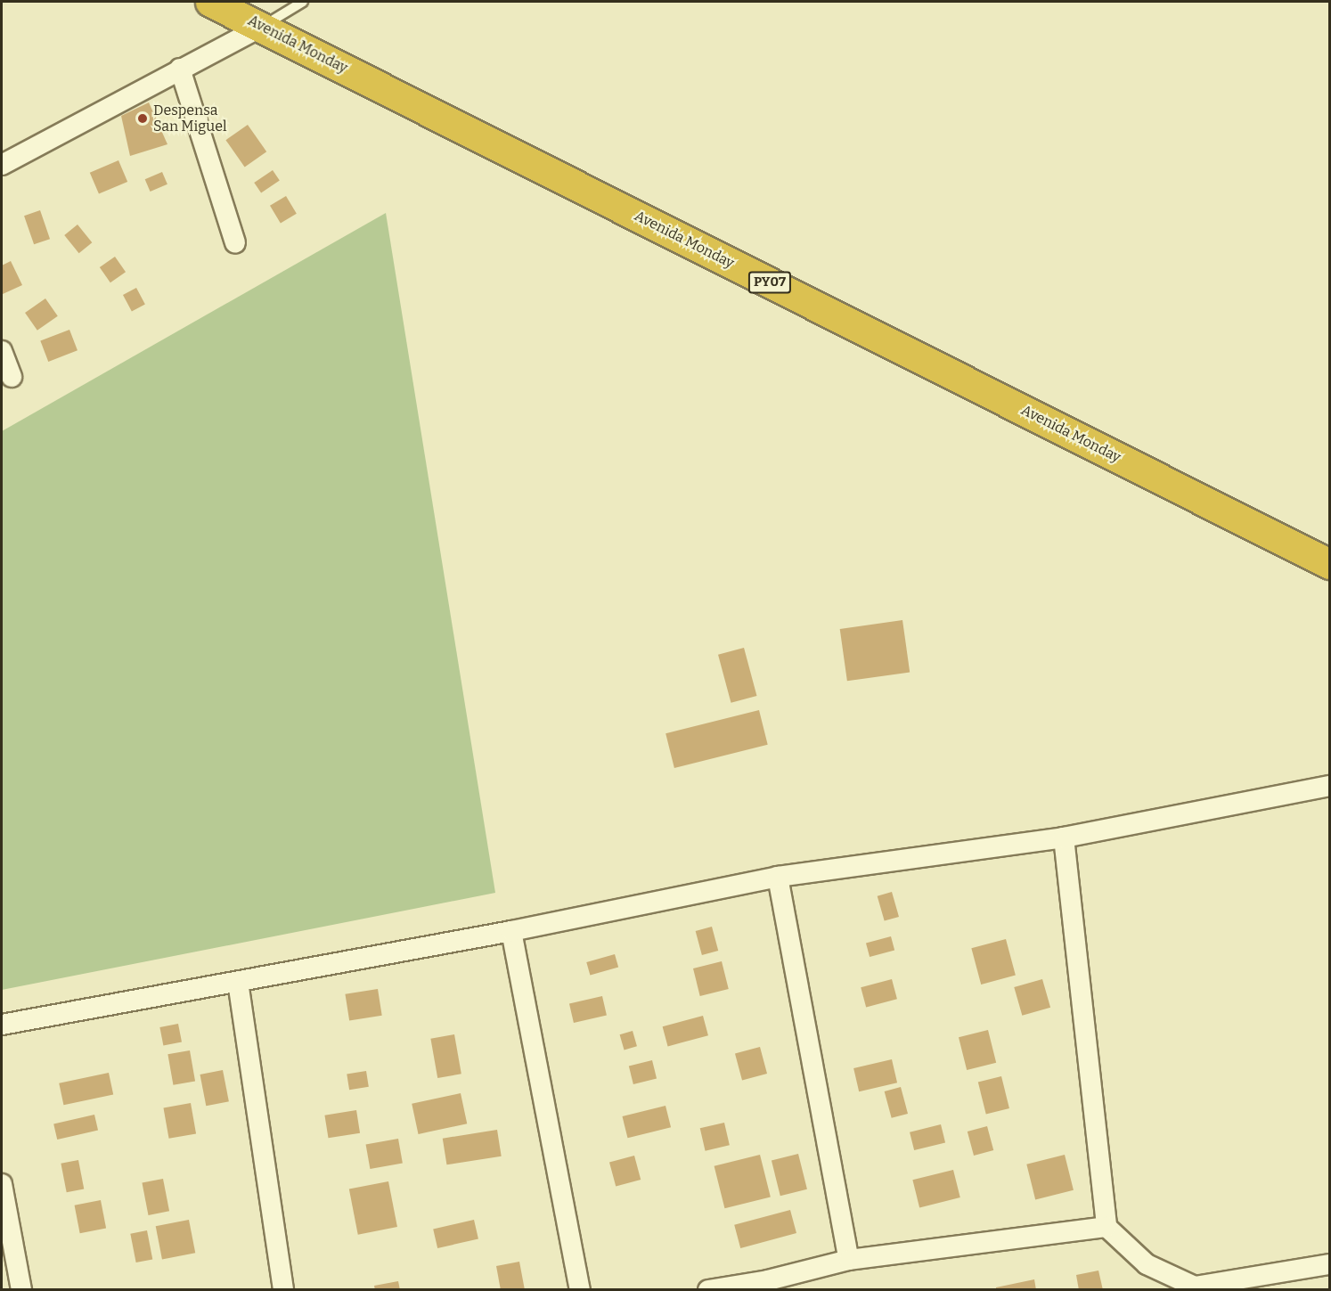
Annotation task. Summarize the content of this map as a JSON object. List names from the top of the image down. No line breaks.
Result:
{"streets":{"highway":["Avenida Monday","PY07"]},"places":["Despensa San Miguel"]}
